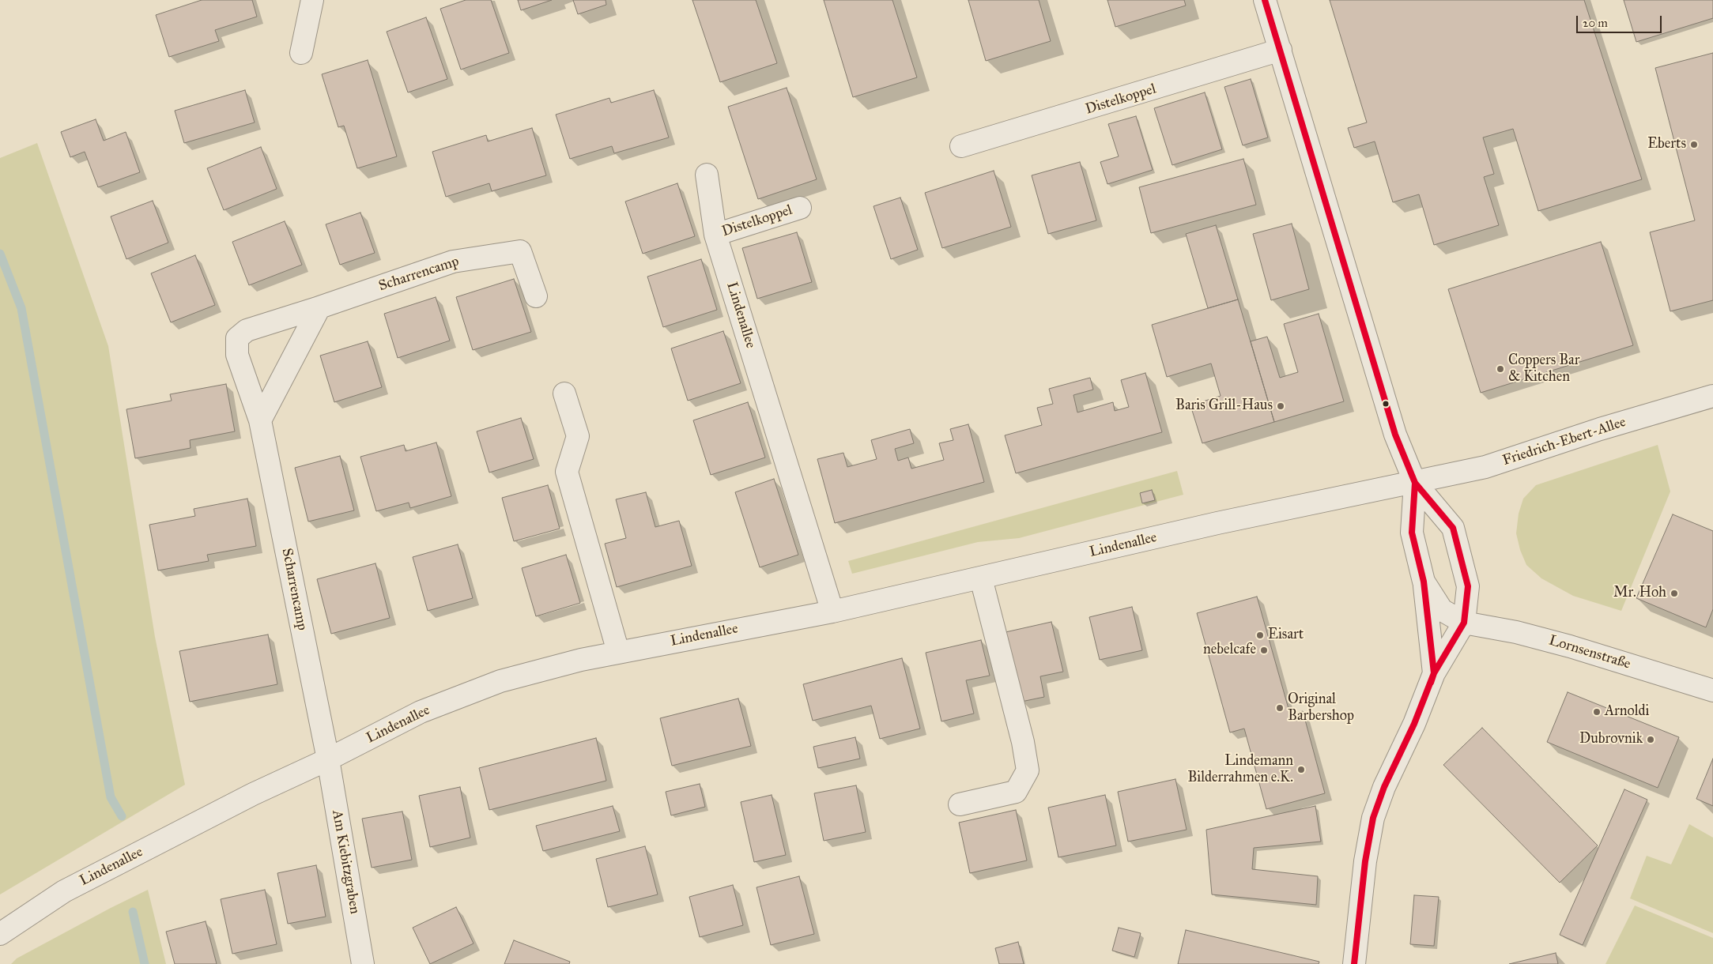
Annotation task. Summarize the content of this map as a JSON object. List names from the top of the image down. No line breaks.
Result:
{"streets":{"street":["Distelkoppel","Scharrencamp","Lindenallee","Friedrich-Ebert-Allee","Lornsenstraße","Am Kiebitzgraben"]},"crossings":[["Distelkoppel","Lindenallee"],["Distelkoppel","Lornsenstraße"],["Scharrencamp","Lindenallee"],["Scharrencamp","Am Kiebitzgraben"],["Lindenallee","Friedrich-Ebert-Allee"],["Lindenallee","Lornsenstraße"],["Lindenallee","Am Kiebitzgraben"],["Friedrich-Ebert-Allee","Lornsenstraße"]],"places":["Eberts","Coppers Bar & Kitchen","Baris Grill-Haus","Mr. Hoh","Eisart","nebelcafe","Original Barbershop","Arnoldi","Dubrovnik","Lindemann Bilderrahmen e.K."],"scale_bar":"20 m"}
